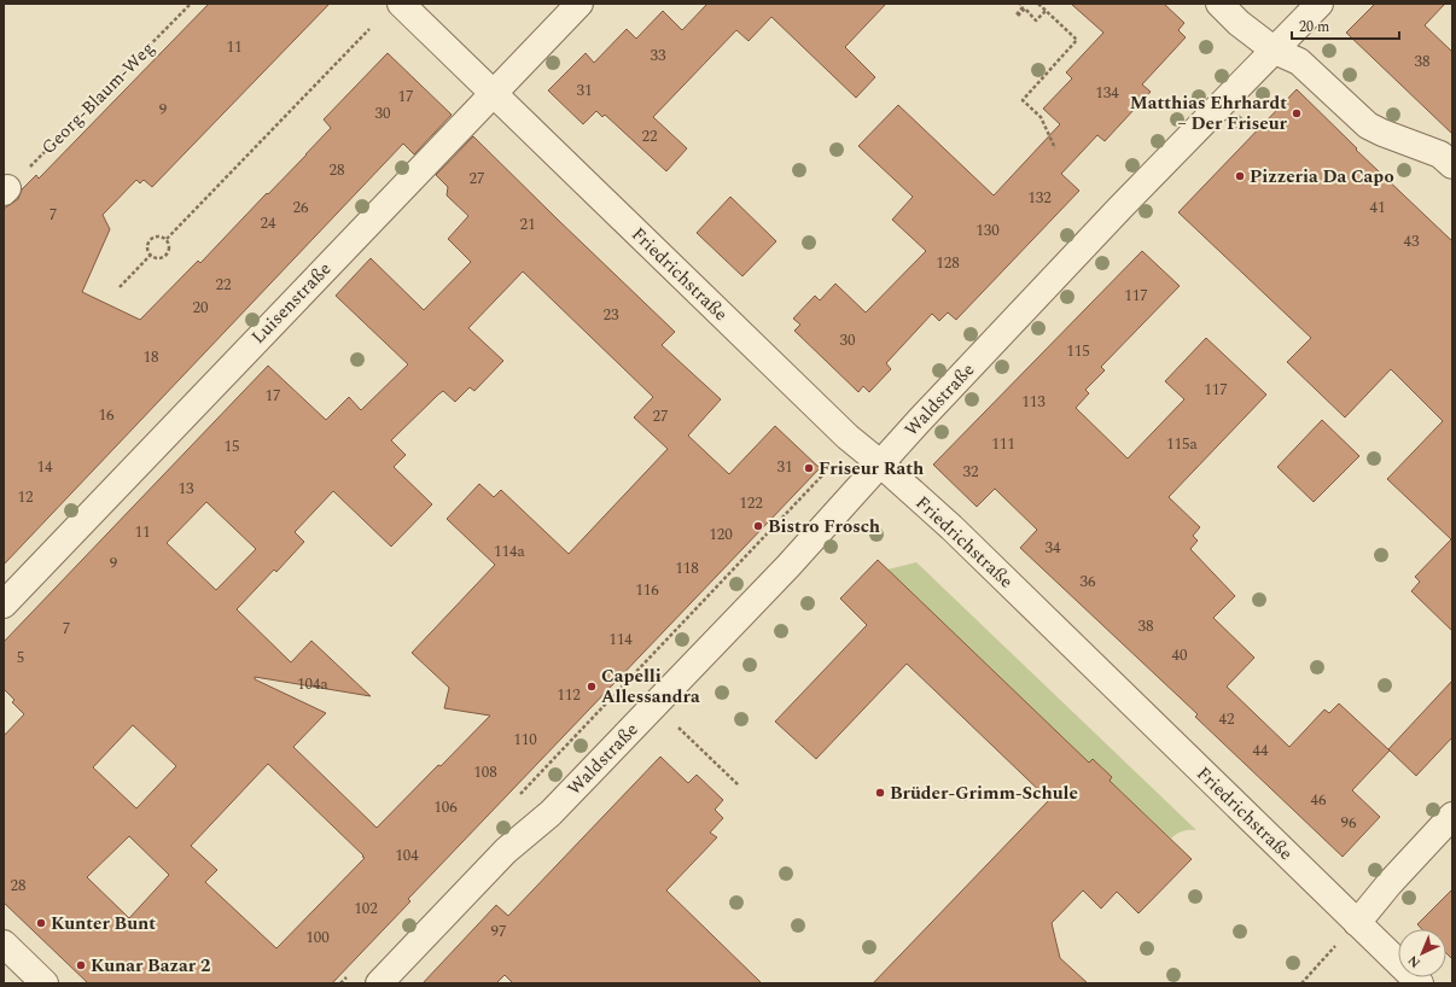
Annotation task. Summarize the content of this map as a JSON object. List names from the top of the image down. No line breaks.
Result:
{"streets":{"street":["Friedrichstraße","Luisenstraße","Waldstraße"],"path":["Georg-Blaum-Weg"]},"crossings":[["Friedrichstraße","Luisenstraße"],["Friedrichstraße","Waldstraße"]],"places":["Matthias Ehrhardt – Der Friseur","Pizzeria Da Capo","Friseur Rath","Bistro Frosch","Capelli Allessandra","Brüder-Grimm-Schule","Kunter Bunt","Kunar Bazar 2"],"house_numbers":["11","33","38","31","134","17","9","30","22","28","27","132","26","41","7","24","21","130","43","128","22","117","20","23","30","115","18","117","17","113","16","27","111","115a","15","14","31","32","13","12","122","11","120","34","114a","9","118","36","116","38","7","114","40","5","104a","112","42","110","44","108","46","106","96","104","28","102","97","100"],"scale_bar":"20 m","north":"bottom left"}
